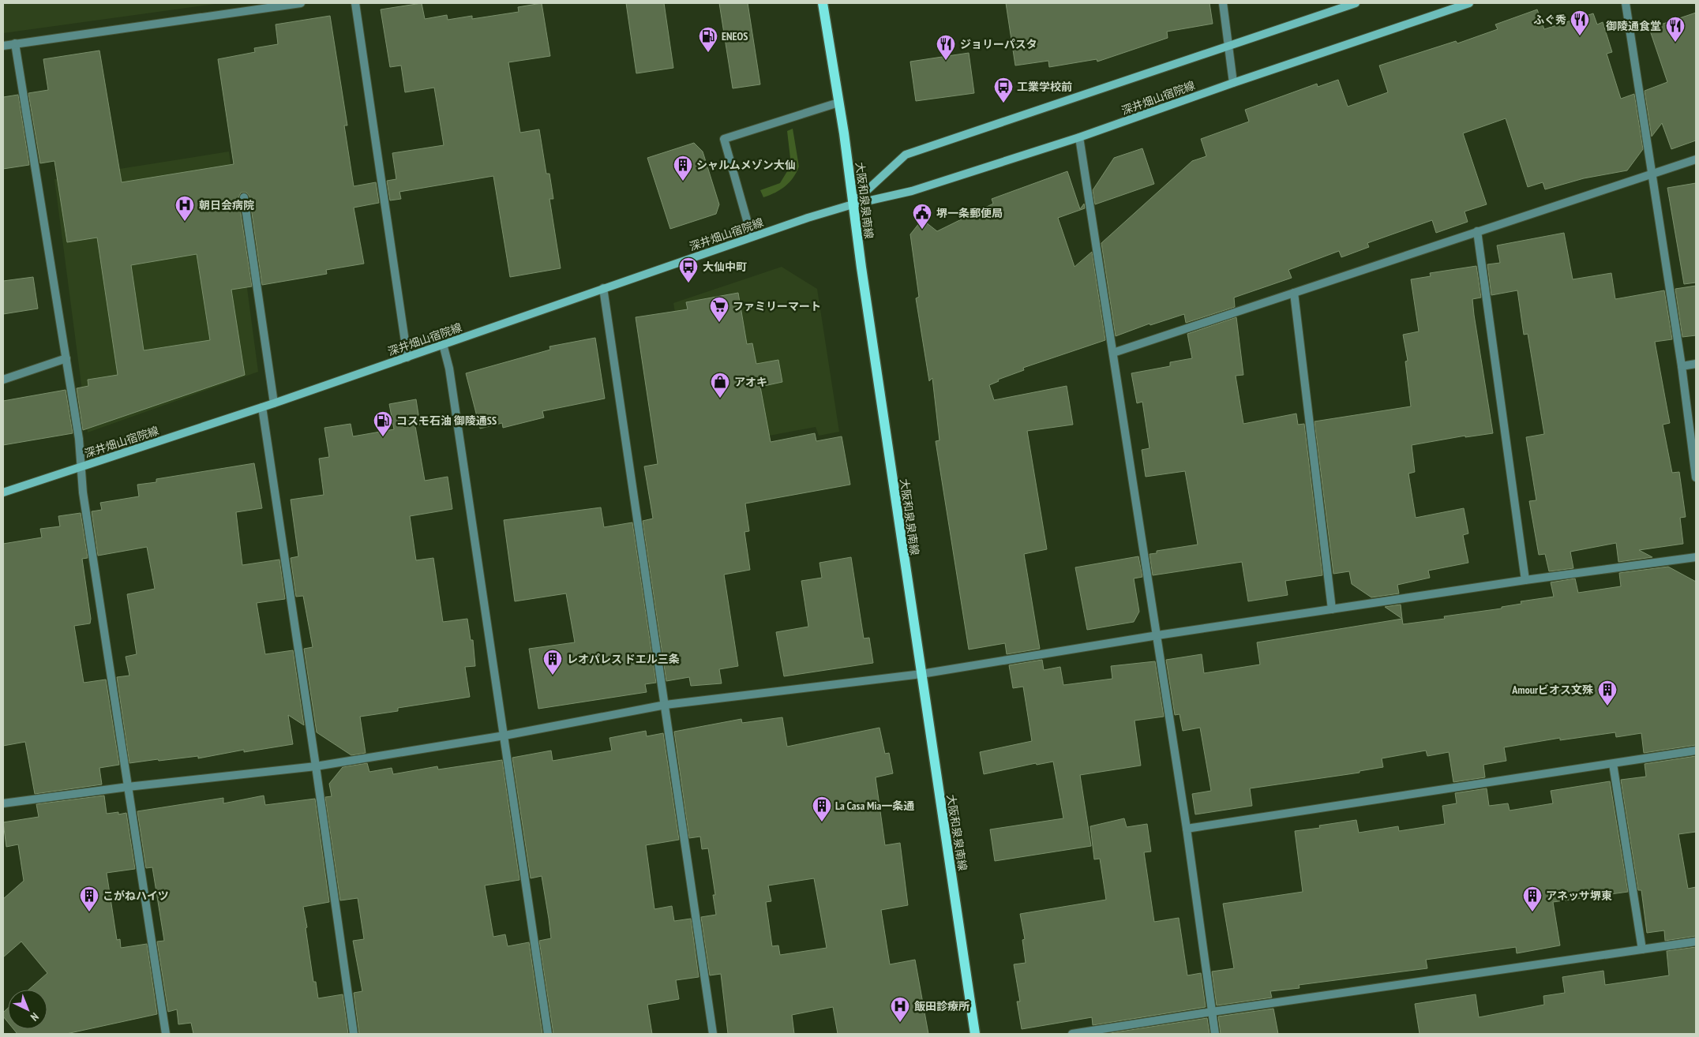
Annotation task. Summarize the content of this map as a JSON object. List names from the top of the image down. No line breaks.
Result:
{"streets":{"main road":["深井畑山宿院線","大阪和泉泉南線"]},"crossings":[["深井畑山宿院線","大阪和泉泉南線"]],"places":{"restaurant":["ふぐ秀","御陵通食堂","ジョリーパスタ"],"fuel station":["ENEOS","コスモ石油 御陵通SS"],"bus stop":["工業学校前","大仙中町"],"building":["シャルムメゾン大仙","レオパレス ドエル三条","Amourビオス文殊","La Casa Mia一条通","こがねハイツ","アネッサ堺東"],"hospital":["朝日会病院","飯田診療所"],"public building":["堺一条郵便局"],"supermarket":["ファミリーマート"],"shop":["アオキ"]},"north":"bottom right"}
